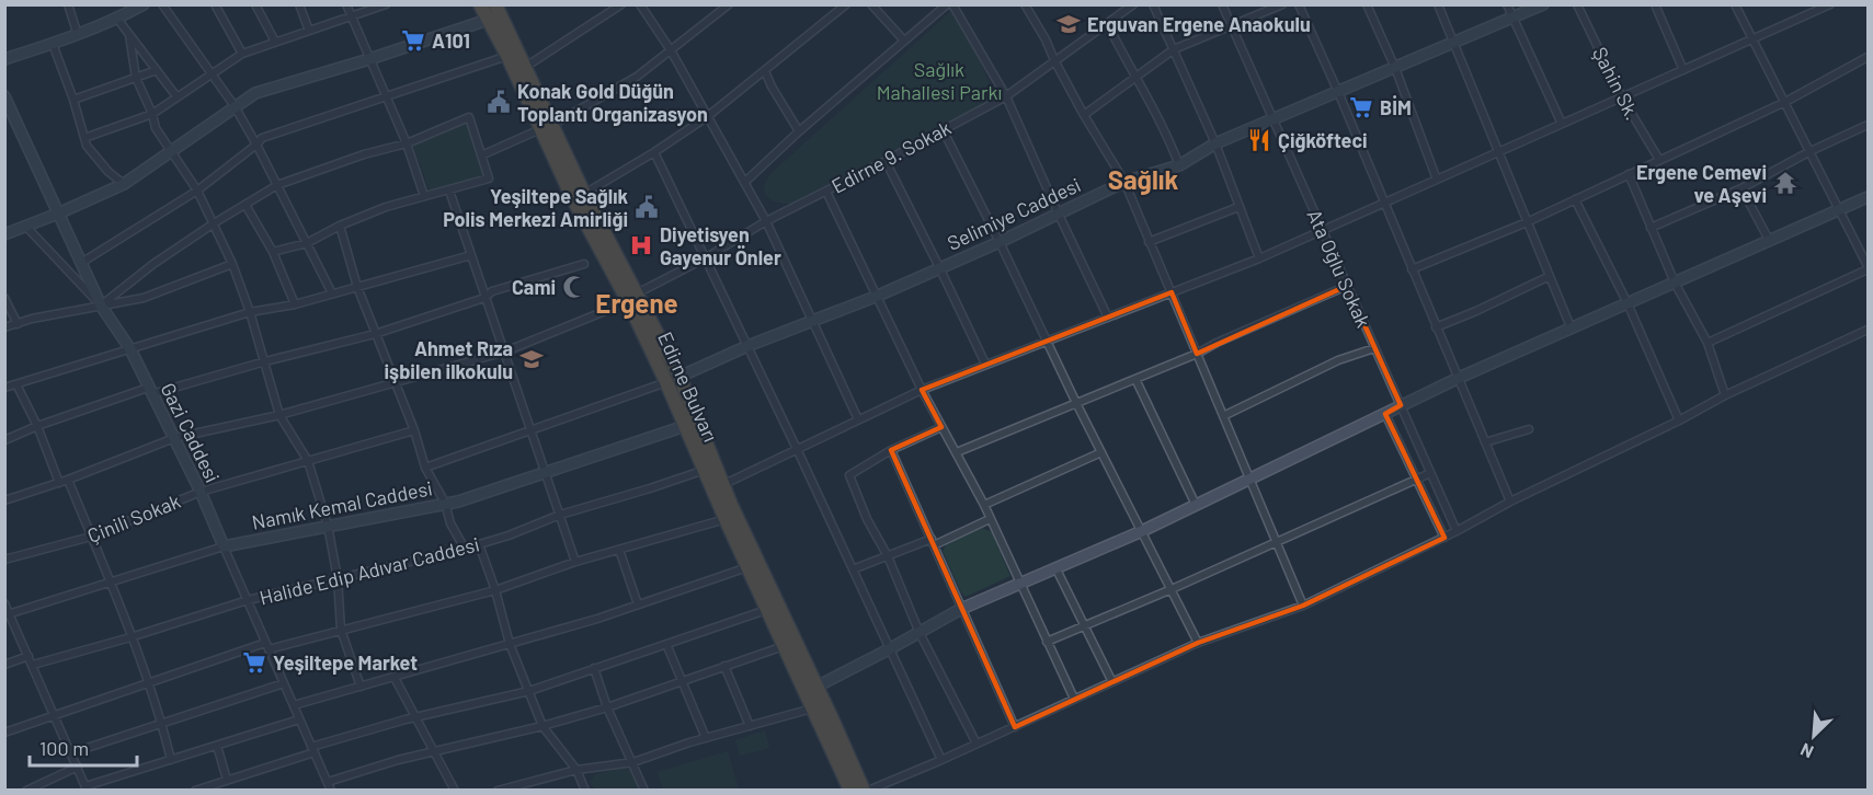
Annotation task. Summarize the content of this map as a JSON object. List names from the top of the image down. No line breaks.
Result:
{"streets":{"highway":["Edirne Bulvarı"],"street":["Şahin Sk.","Edirne 9. Sokak","Selimiye Caddesi","Ata Oğlu Sokak","Gazi Caddesi","Namık Kemal Caddesi","Çinili Sokak","Halide Edip Adıvar Caddesi"]},"crossings":[["Edirne 9. Sokak","Edirne Bulvarı"],["Edirne 9. Sokak","Gazi Caddesi"],["Selimiye Caddesi","Ata Oğlu Sokak"],["Selimiye Caddesi","Edirne Bulvarı"],["Edirne Bulvarı","Namık Kemal Caddesi"],["Edirne Bulvarı","Halide Edip Adıvar Caddesi"],["Gazi Caddesi","Namık Kemal Caddesi"],["Gazi Caddesi","Çinili Sokak"],["Gazi Caddesi","Halide Edip Adıvar Caddesi"]],"districts":["Sağlık","Ergene"],"parks":["Sağlık Mahallesi Parkı"],"places":{"school or university":["Erguvan Ergene Anaokulu","Ahmet Rıza işbilen ilkokulu"],"supermarket":["A101","BİM","Yeşiltepe Market"],"public building":["Konak Gold Düğün Toplantı Organizasyon","Yeşiltepe Sağlık Polis Merkezi Amirliği"],"restaurant":["Çiğköfteci"],"temple":["Ergene Cemevi ve Aşevi"],"hospital":["Diyetisyen Gayenur Önler"],"mosque":["Cami"]},"scale_bar":"100 m","north":"bottom left"}
